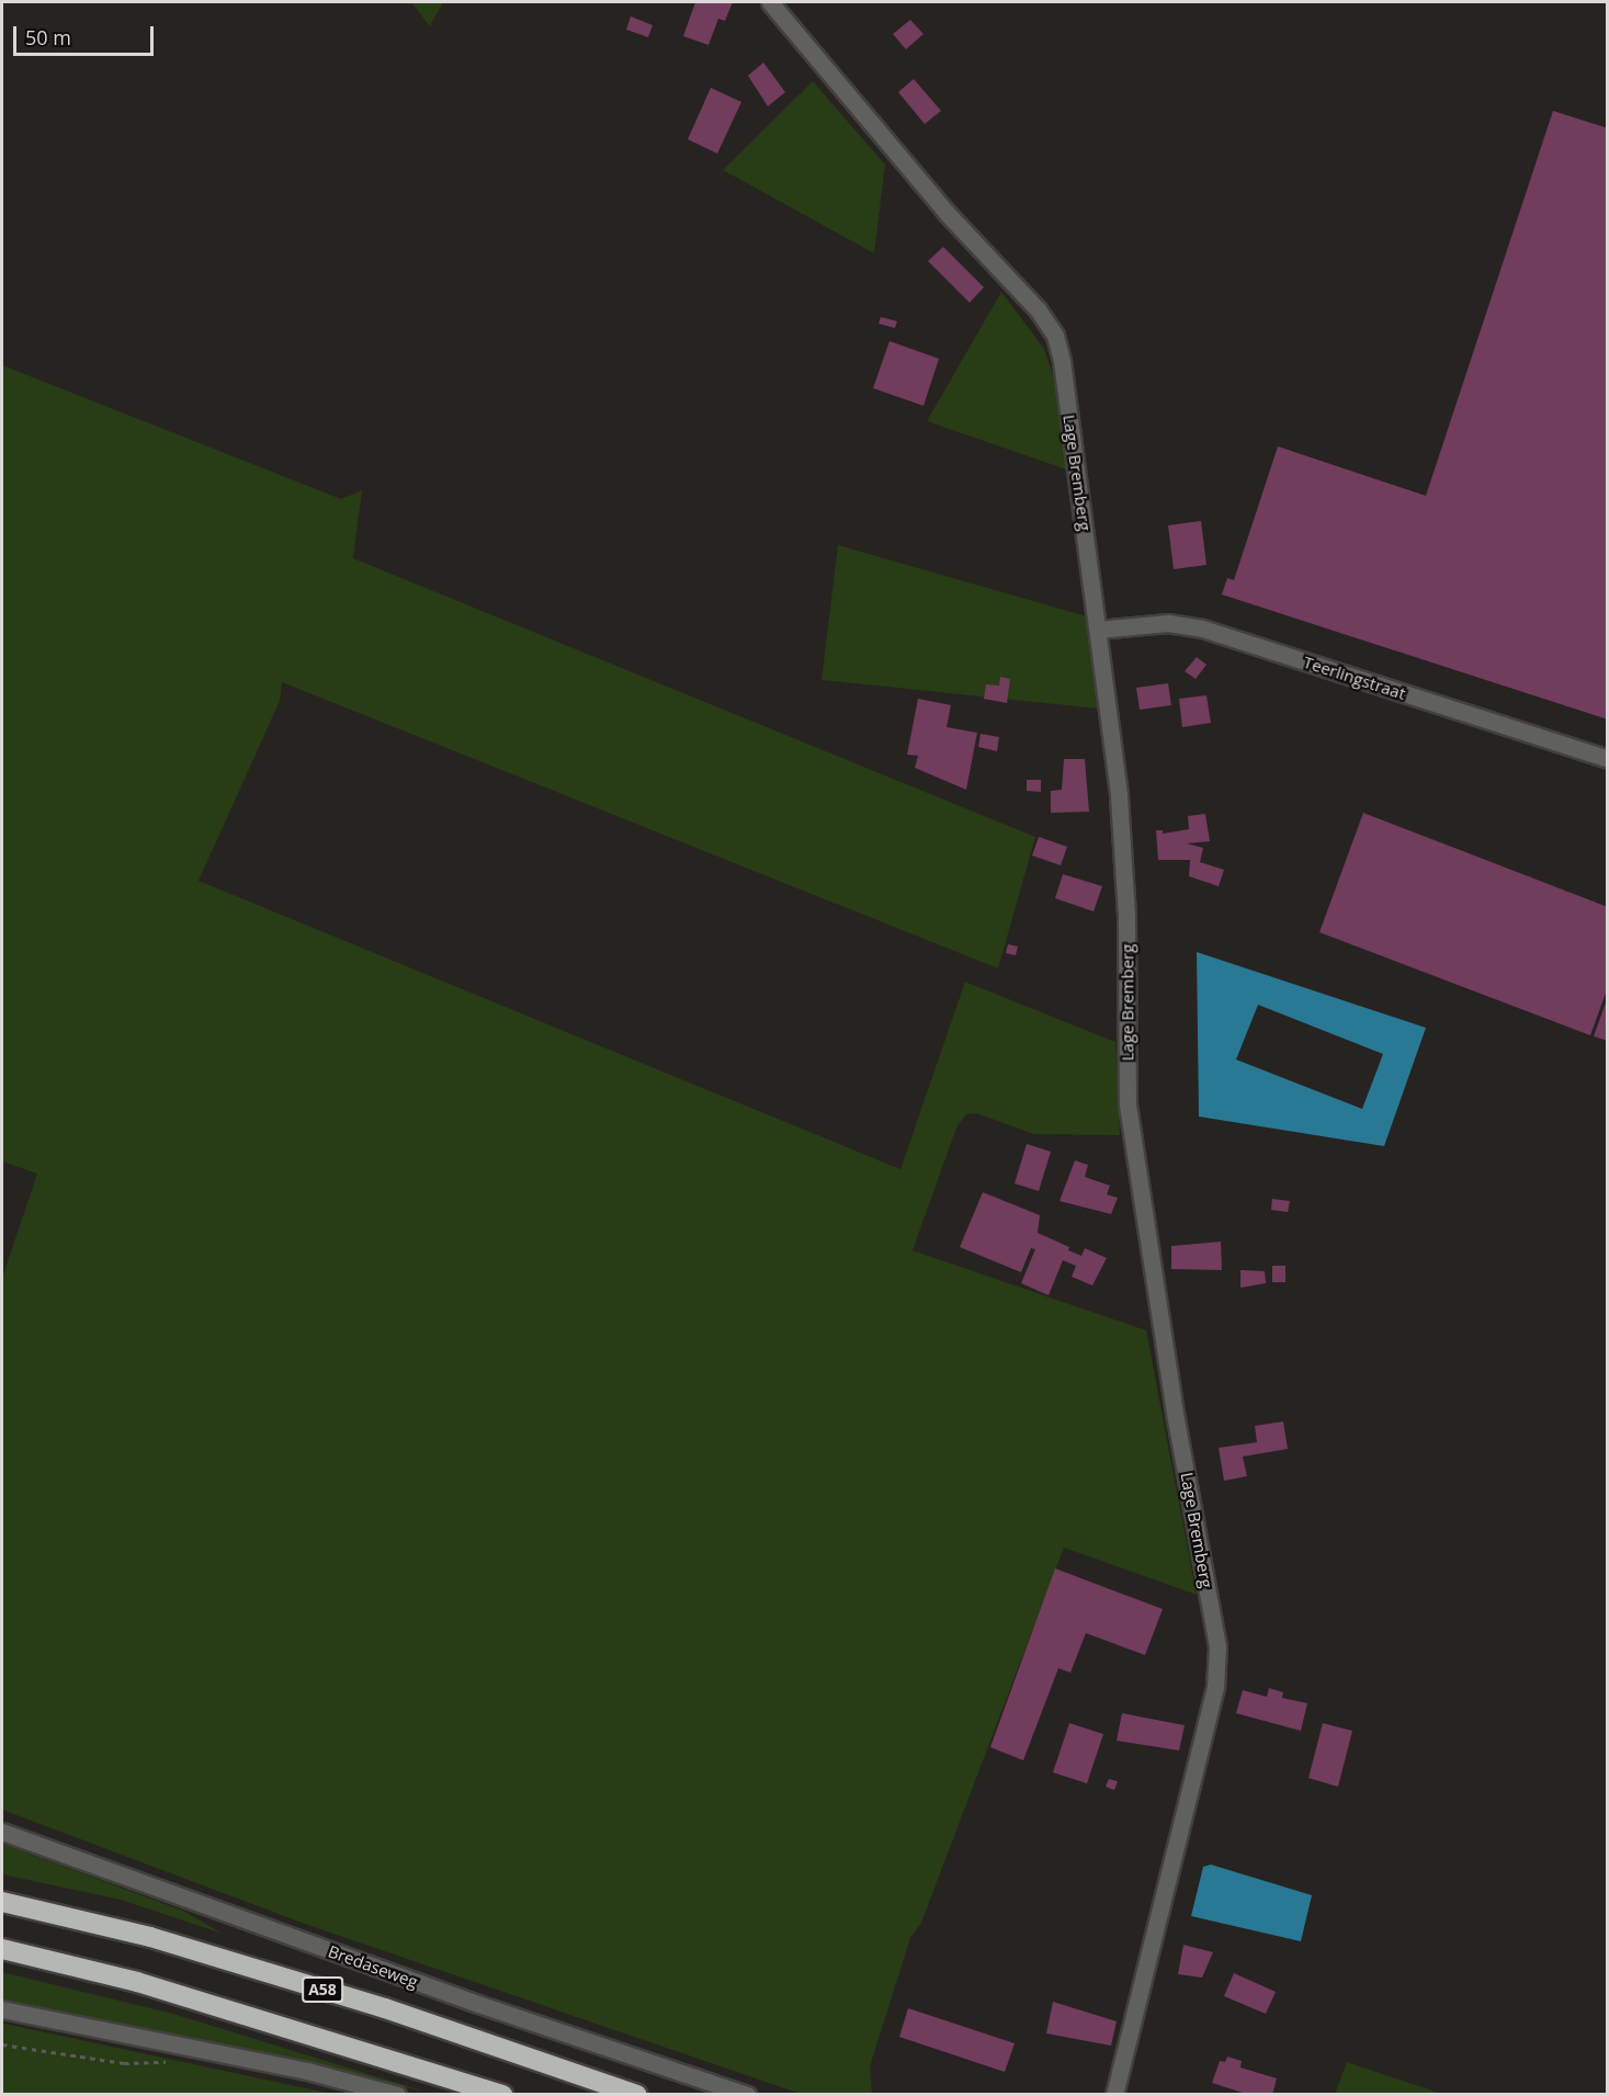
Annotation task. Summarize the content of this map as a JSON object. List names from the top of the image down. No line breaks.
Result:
{"streets":{"highway":["A58"],"street":["Lage Bremberg","Teerlingstraat","Bredaseweg"]},"crossings":[["Lage Bremberg","Teerlingstraat"]],"scale_bar":"50 m"}
